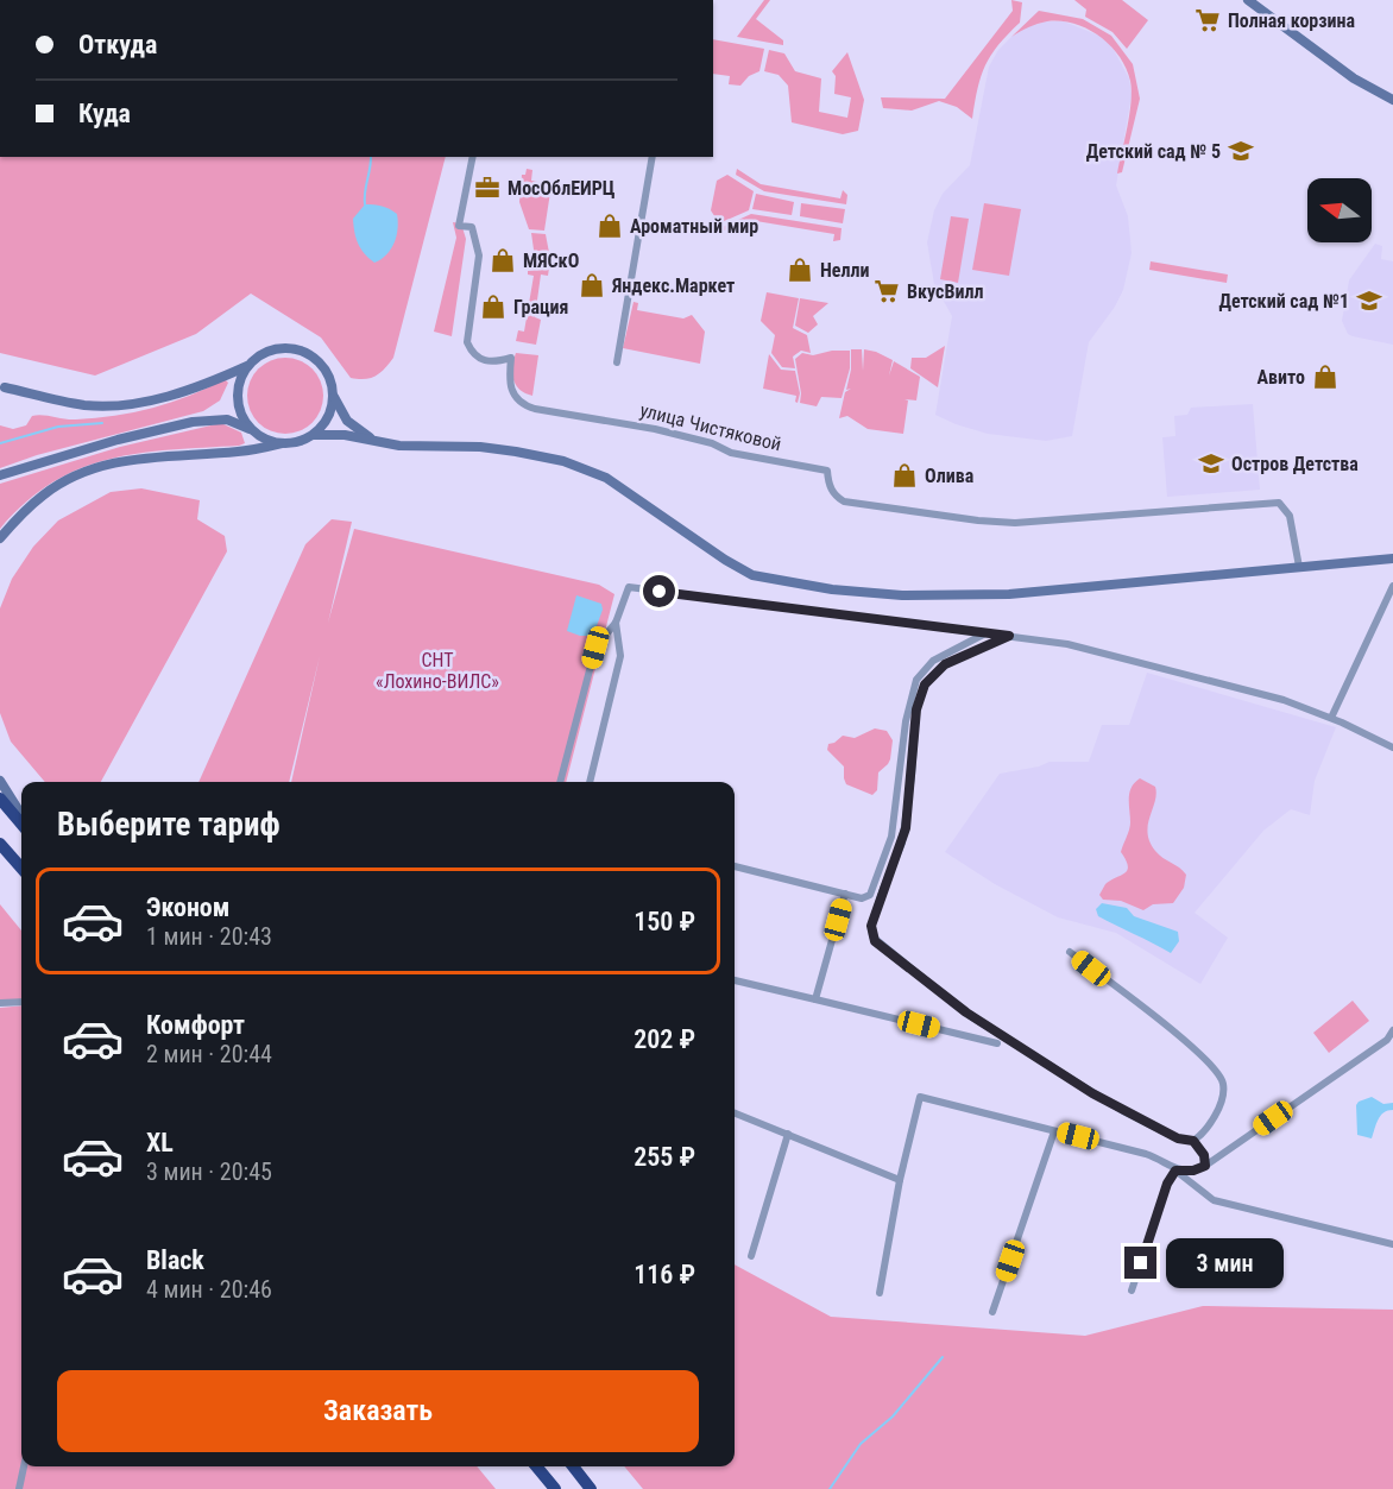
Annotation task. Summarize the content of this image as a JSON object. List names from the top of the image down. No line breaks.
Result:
{"streets":{"street":["улица Чистяковой"]},"parks":["СНТ «Лохино-ВИЛС»"],"places":{"supermarket":["Полная корзина","ВкусВилл"],"school or university":["Детский сад № 5","Детский сад №1","Остров Детства"],"office":["МосОблЕИРЦ"],"shop":["Ароматный мир","МЯСкО","Нелли","Яндекс.Маркет","Грация","Авито","Олива"]},"north":"left","page":{"banner":["Откуда","Куда"],"heading":"Выберите тариф","list":[{"name":"Эконом","note":"1 мин · 20:43","value":"150 ₽"},{"name":"Комфорт","note":"2 мин · 20:44","value":"202 ₽"},{"name":"XL","note":"3 мин · 20:45","value":"255 ₽"},{"name":"Black","note":"4 мин · 20:46","value":"116 ₽"}],"bubble":"3 мин","buttons":"Заказать"}}
